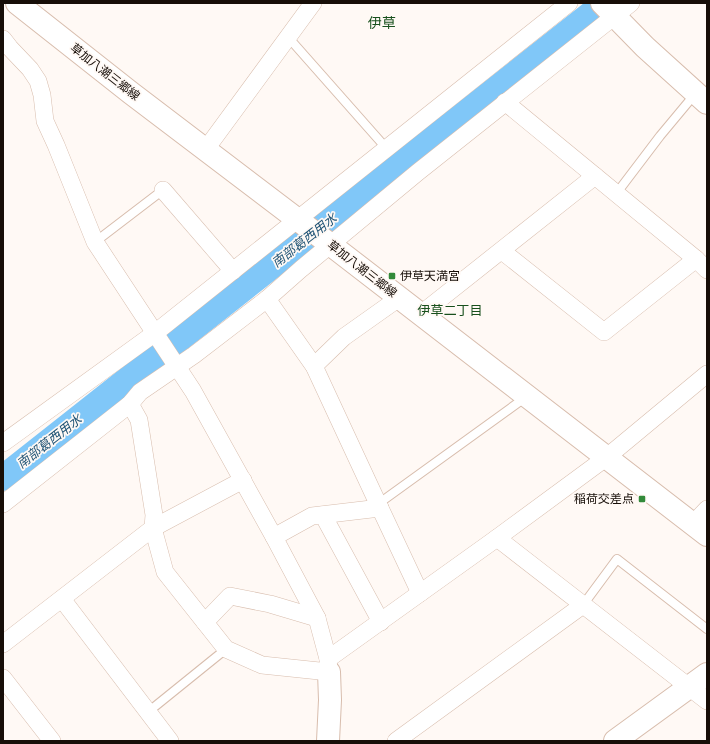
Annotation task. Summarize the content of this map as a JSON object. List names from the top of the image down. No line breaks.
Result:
{"streets":{"main road":["草加八潮三郷線"]},"districts":["伊草","伊草二丁目"],"water":["南部葛西用水"],"places":{"transit":["伊草天満宮","稲荷交差点"]}}
